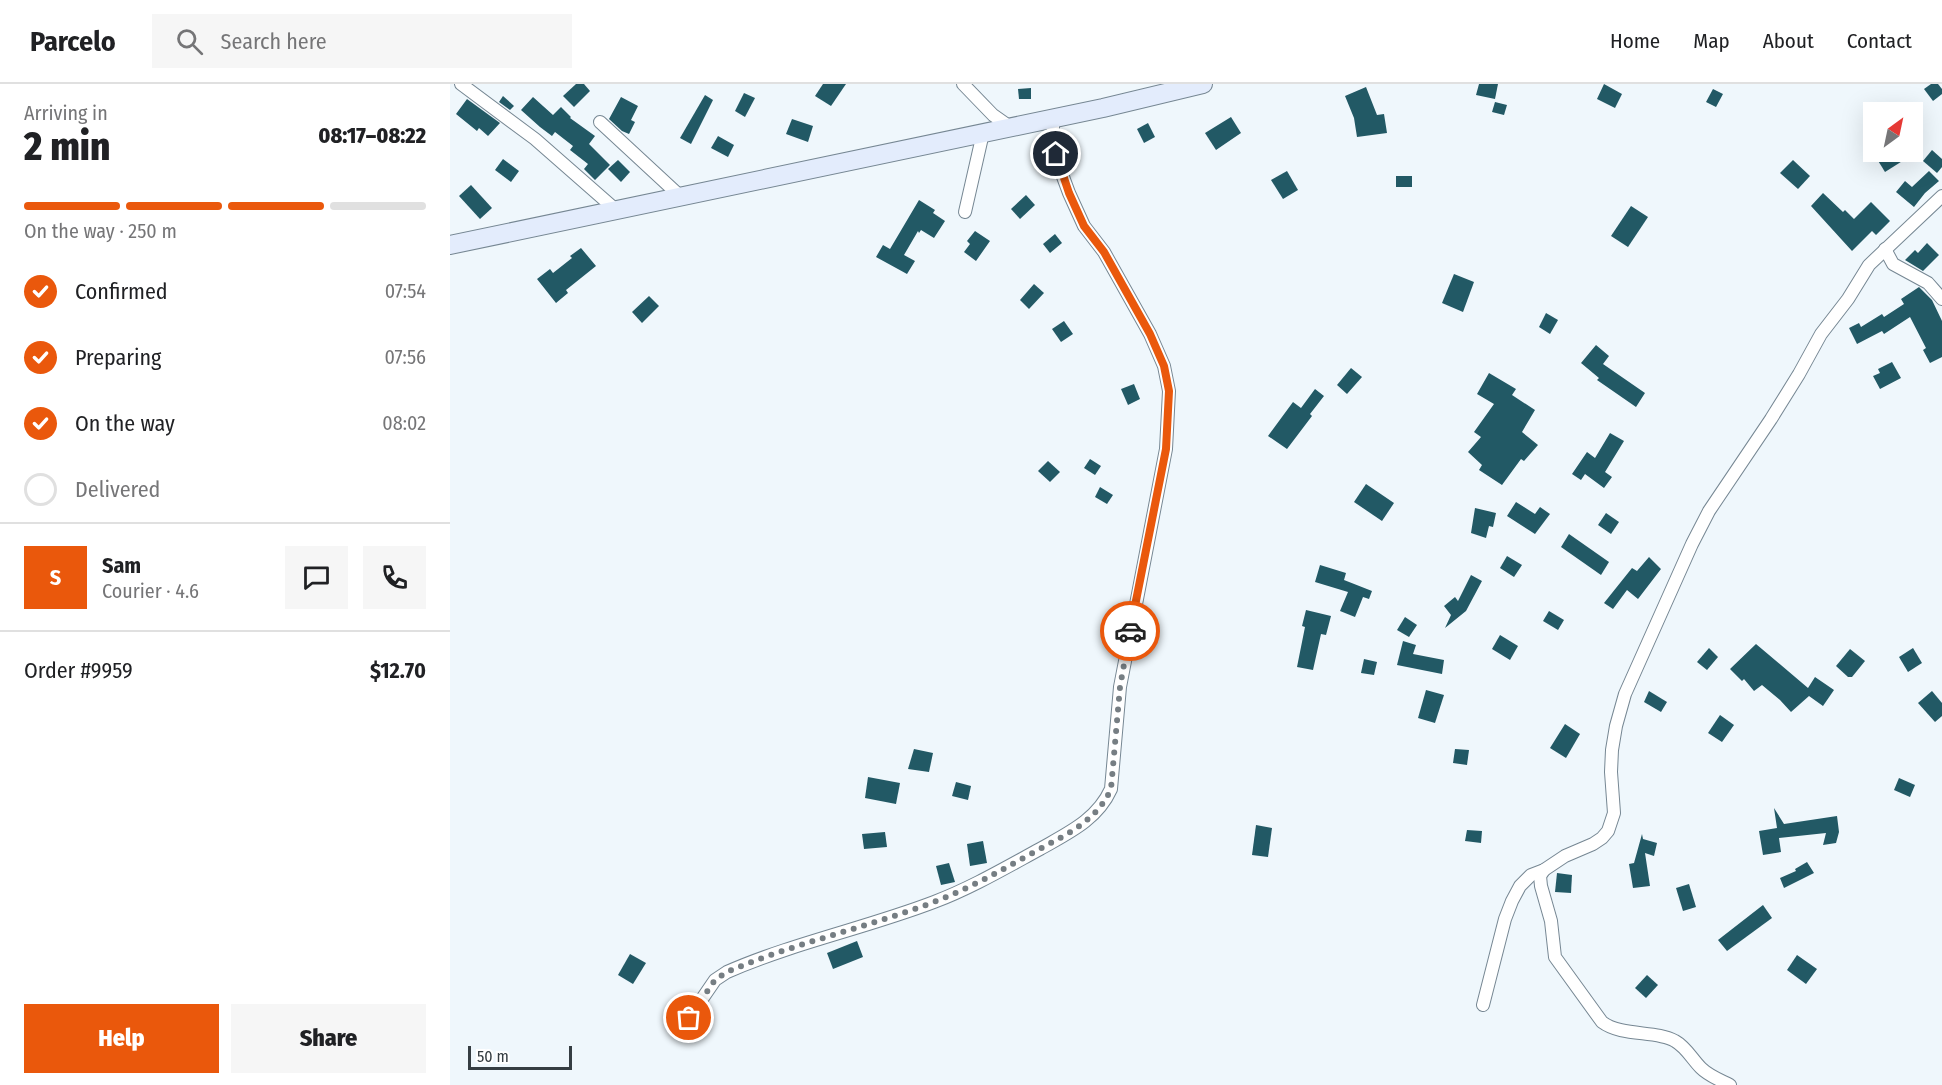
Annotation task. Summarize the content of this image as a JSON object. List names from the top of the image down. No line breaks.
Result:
{"scale_bar":"50 m","north":"top right","page":{"header":"Parcelo","search":"Search here","nav":["Home","Map","About","Contact"],"heading":["2 min","Arriving in","08:17–08:22"],"panel":["Sam","Courier · 4.6","Order #9959","$12.70"],"bar":"On the way · 250 m","list":[["Confirmed","07:54"],["Preparing","07:56"],["On the way","08:02"],"Delivered"],"round":"S","buttons":["Help","Share"],"scale":"50 m"}}
